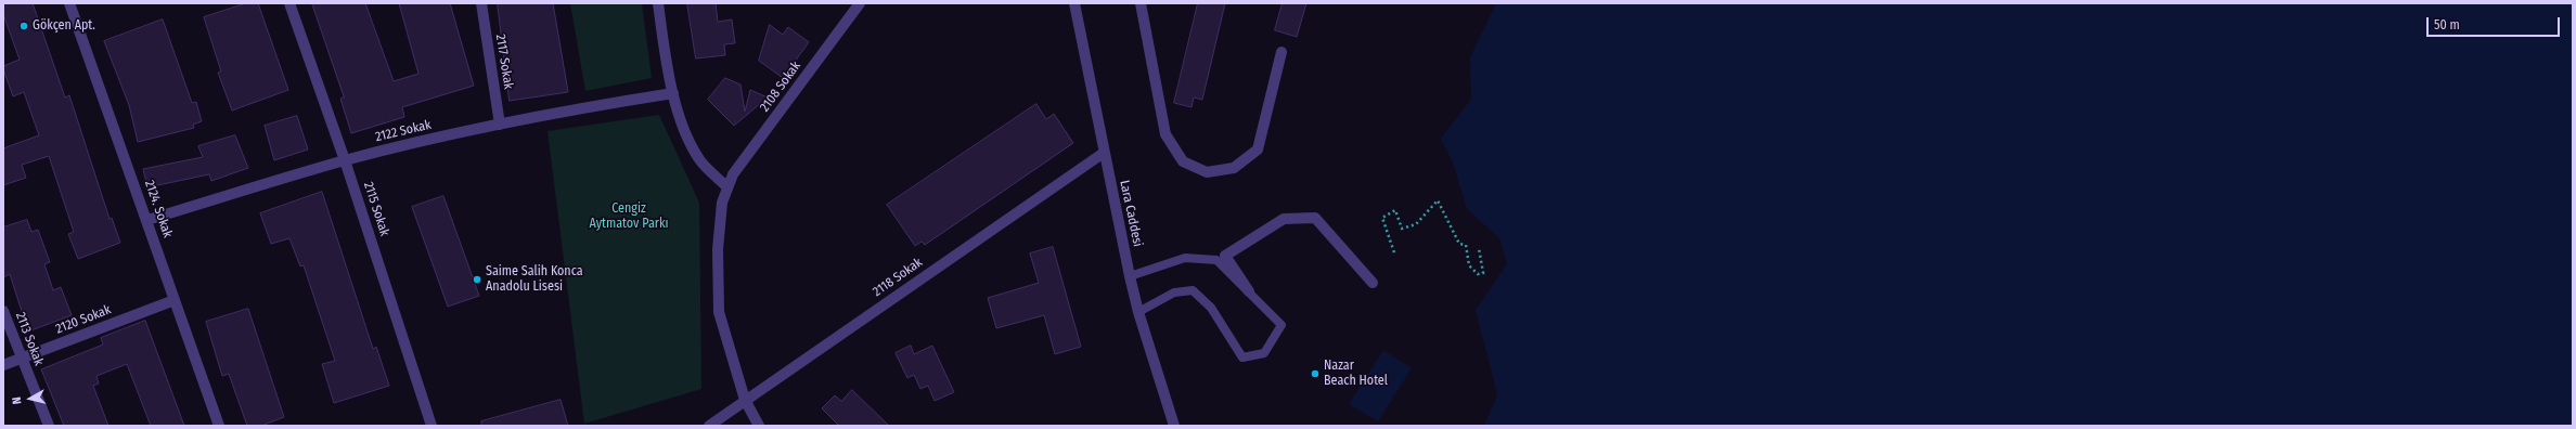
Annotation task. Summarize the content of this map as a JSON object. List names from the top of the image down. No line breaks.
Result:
{"streets":{"street":["2117 Sokak","2108 Sokak","2122 Sokak","2124. Sokak","2115 Sokak","Lara Caddesi","2118 Sokak","2120 Sokak","2113 Sokak"]},"crossings":[["2117 Sokak","2122 Sokak"],["2108 Sokak","2118 Sokak"],["2122 Sokak","2124. Sokak"],["2122 Sokak","2115 Sokak"],["2124. Sokak","2120 Sokak"],["Lara Caddesi","2118 Sokak"],["2120 Sokak","2113 Sokak"]],"parks":["Cengiz Aytmatov Parkı"],"places":["Gökçen Apt.","Saime Salih Konca Anadolu Lisesi","Nazar Beach Hotel"],"scale_bar":"50 m","north":"left"}
